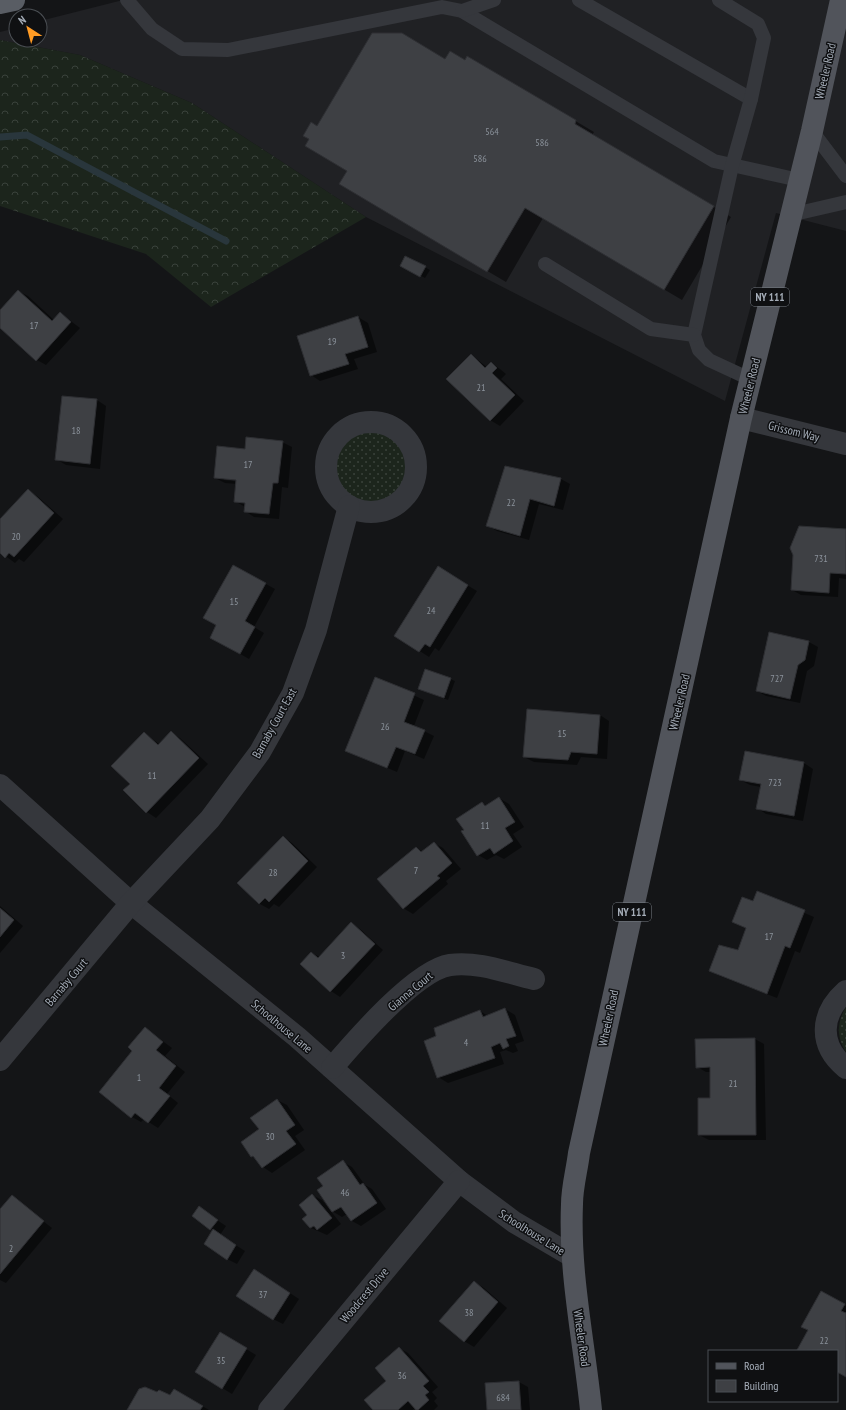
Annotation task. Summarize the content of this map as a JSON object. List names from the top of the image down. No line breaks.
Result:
{"streets":{"main road":["Wheeler Road","NY 111"],"street":["Grissom Way","Barnaby Court East","Barnaby Court","Gianna Court","Schoolhouse Lane","Woodcrest Drive"]},"crossings":[["Wheeler Road","Grissom Way"],["Wheeler Road","Schoolhouse Lane"],["Barnaby Court East","Barnaby Court"],["Barnaby Court East","Schoolhouse Lane"],["Barnaby Court","Schoolhouse Lane"],["Gianna Court","Schoolhouse Lane"],["Schoolhouse Lane","Woodcrest Drive"]],"house_numbers":["564","586","586","17","19","21","18","17","22","20","731","15","24","727","26","15","11","723","11","7","28","17","3","4","1","21","30","46","2","37","38","22","35","36","684"],"legend":["Road","Building"],"north":"top left"}
